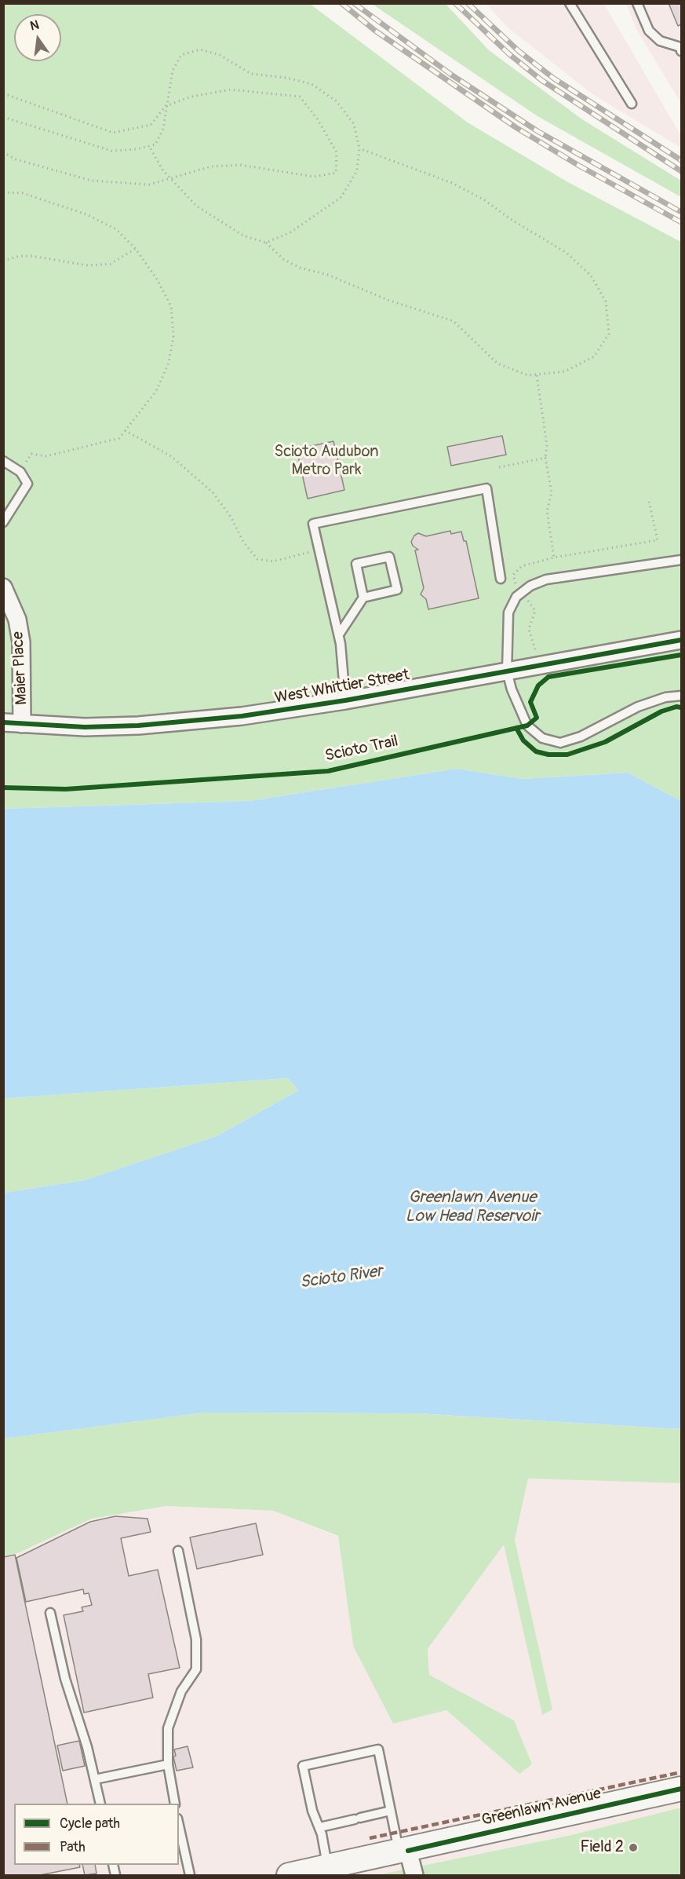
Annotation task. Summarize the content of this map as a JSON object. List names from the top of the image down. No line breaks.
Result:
{"streets":{"main road":["Greenlawn Avenue"],"street":["Maier Place","West Whittier Street"],"cycle path":["Scioto Trail"]},"crossings":[["Maier Place","West Whittier Street"]],"water":["Greenlawn Avenue Low Head Reservoir","Scioto River"],"parks":["Scioto Audubon Metro Park"],"places":["Field 2"],"legend":["Cycle path","Path"],"north":"top"}
